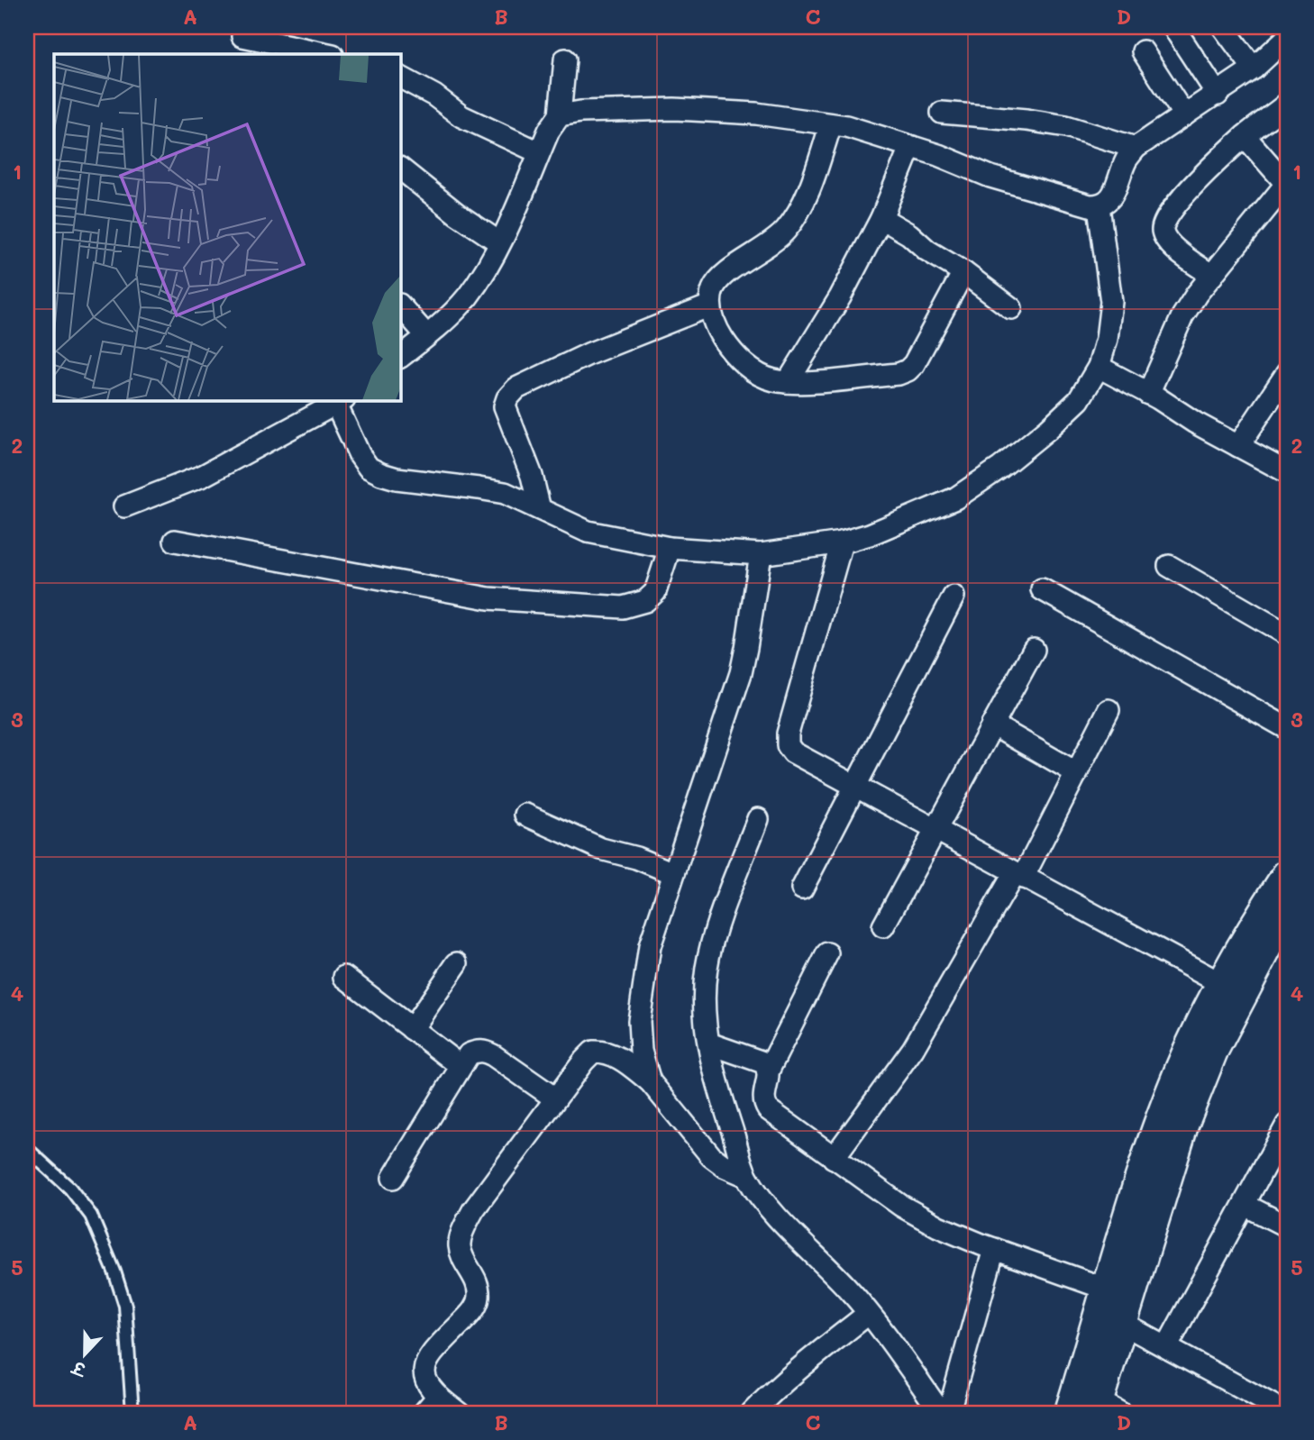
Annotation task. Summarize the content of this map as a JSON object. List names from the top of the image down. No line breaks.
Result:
{"north":"bottom","grid":{"columns":["A","B","C","D"],"rows":["1","2","3","4","5"]}}
